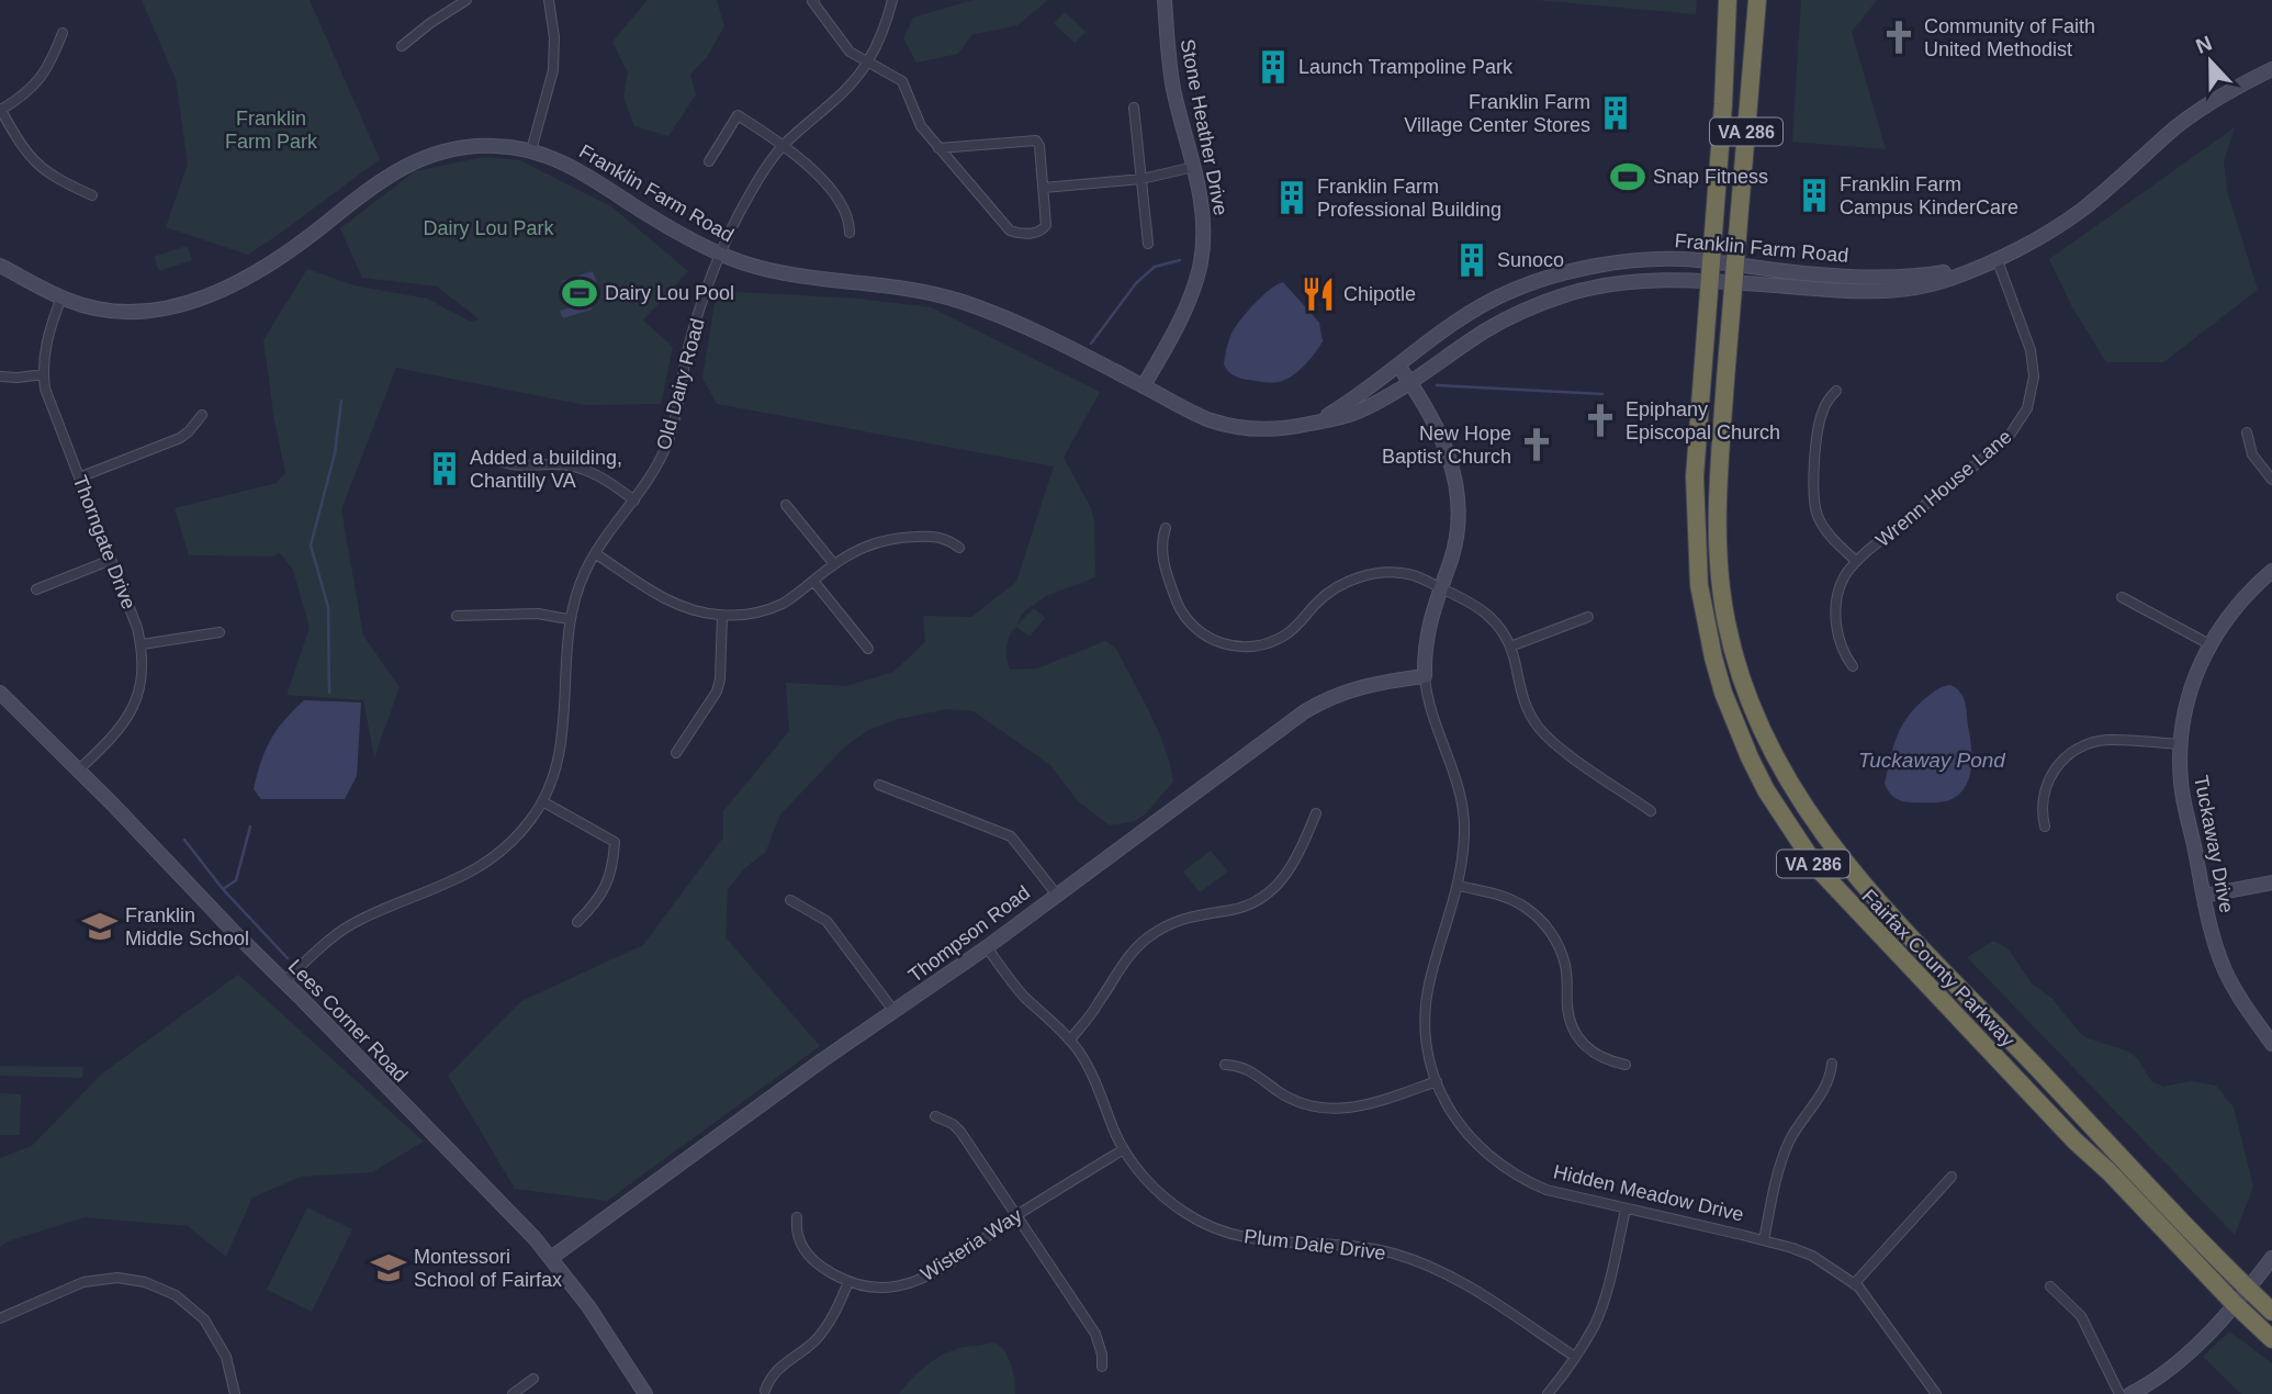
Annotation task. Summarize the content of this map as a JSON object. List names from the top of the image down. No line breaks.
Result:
{"streets":{"highway":["VA 286","Fairfax County Parkway"],"street":["Stone Heather Drive","Franklin Farm Road","Old Dairy Road","Wrenn House Lane","Thorngate Drive","Tuckaway Drive","Thompson Road","Lees Corner Road","Hidden Meadow Drive","Wisteria Way","Plum Dale Drive"]},"crossings":[["Stone Heather Drive","Franklin Farm Road"],["Franklin Farm Road","Old Dairy Road"],["Franklin Farm Road","Wrenn House Lane"],["Franklin Farm Road","Thorngate Drive"],["Franklin Farm Road","Fairfax County Parkway"],["Franklin Farm Road","Hidden Meadow Drive"],["Old Dairy Road","Lees Corner Road"],["Thorngate Drive","Lees Corner Road"],["Thompson Road","Lees Corner Road"],["Thompson Road","Hidden Meadow Drive"],["Thompson Road","Plum Dale Drive"],["Wisteria Way","Plum Dale Drive"]],"water":["Tuckaway Pond"],"parks":["Franklin Farm Park","Dairy Lou Park"],"places":{"church":["Community of Faith United Methodist","Epiphany Episcopal Church","New Hope Baptist Church"],"building":["Launch Trampoline Park","Franklin Farm Village Center Stores","Franklin Farm Campus KinderCare","Franklin Farm Professional Building","Sunoco","Added a building, Chantilly VA"],"sports":["Snap Fitness","Dairy Lou Pool"],"restaurant":["Chipotle"],"school or university":["Franklin Middle School","Montessori School of Fairfax"]},"north":"top"}
